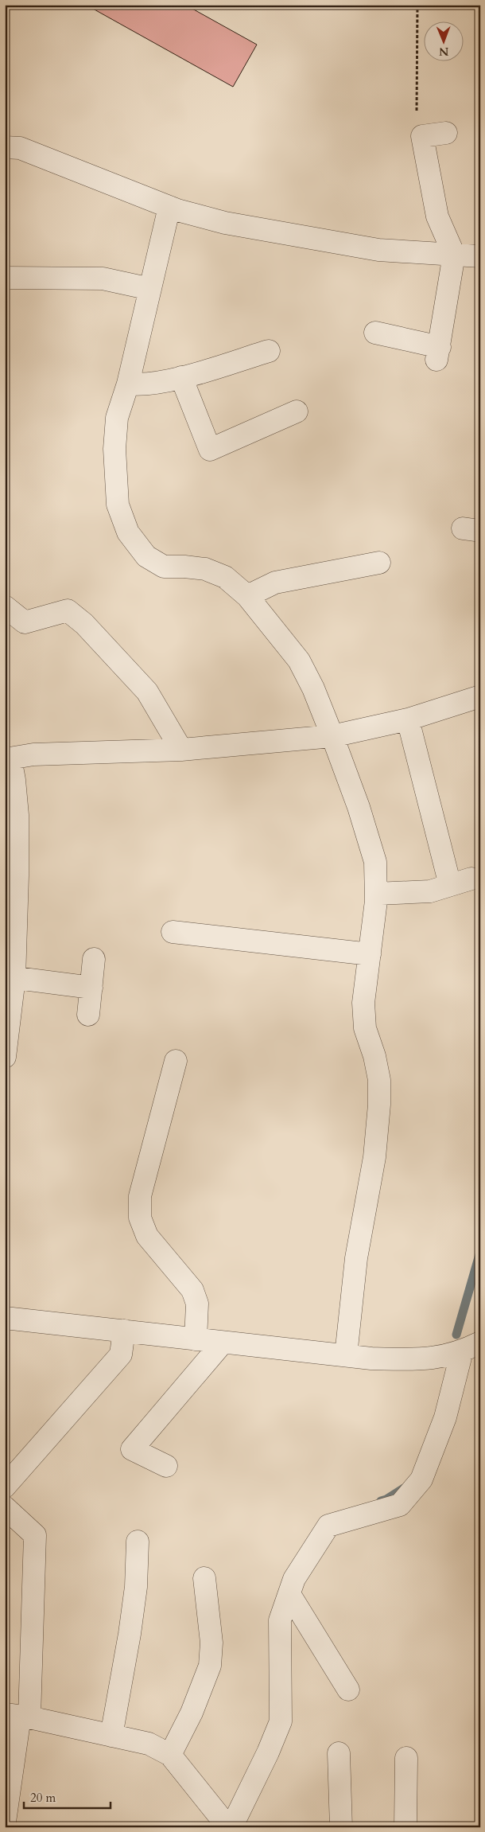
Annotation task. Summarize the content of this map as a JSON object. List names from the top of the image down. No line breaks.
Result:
{"scale_bar":"20 m","north":"bottom"}
